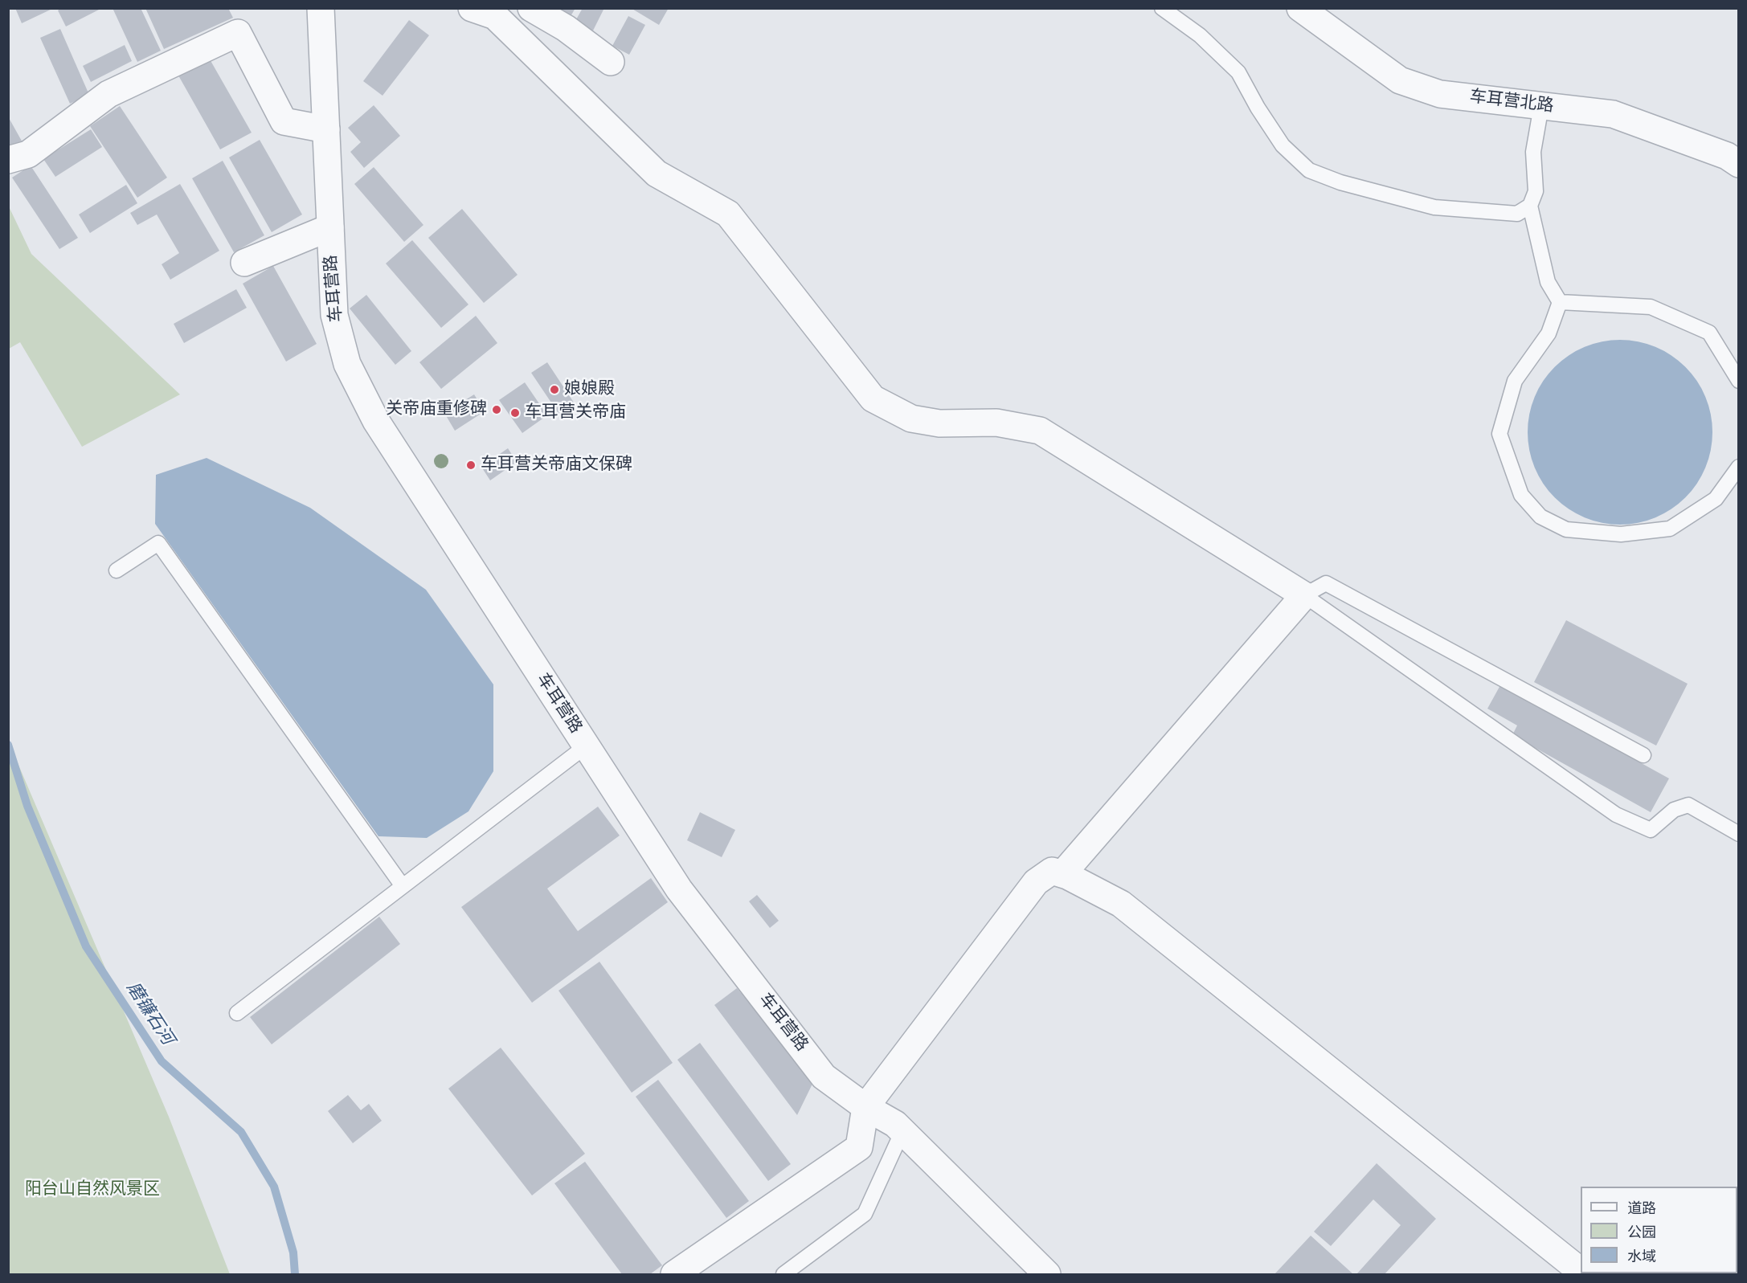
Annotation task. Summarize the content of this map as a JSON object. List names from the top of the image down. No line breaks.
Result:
{"streets":{"street":["车耳营北路","车耳营路"]},"water":["磨镰石河"],"parks":["阳台山自然风景区"],"places":["娘娘殿","关帝庙重修碑","车耳营关帝庙","车耳营关帝庙文保碑"],"legend":["道路","公园","水域"]}
